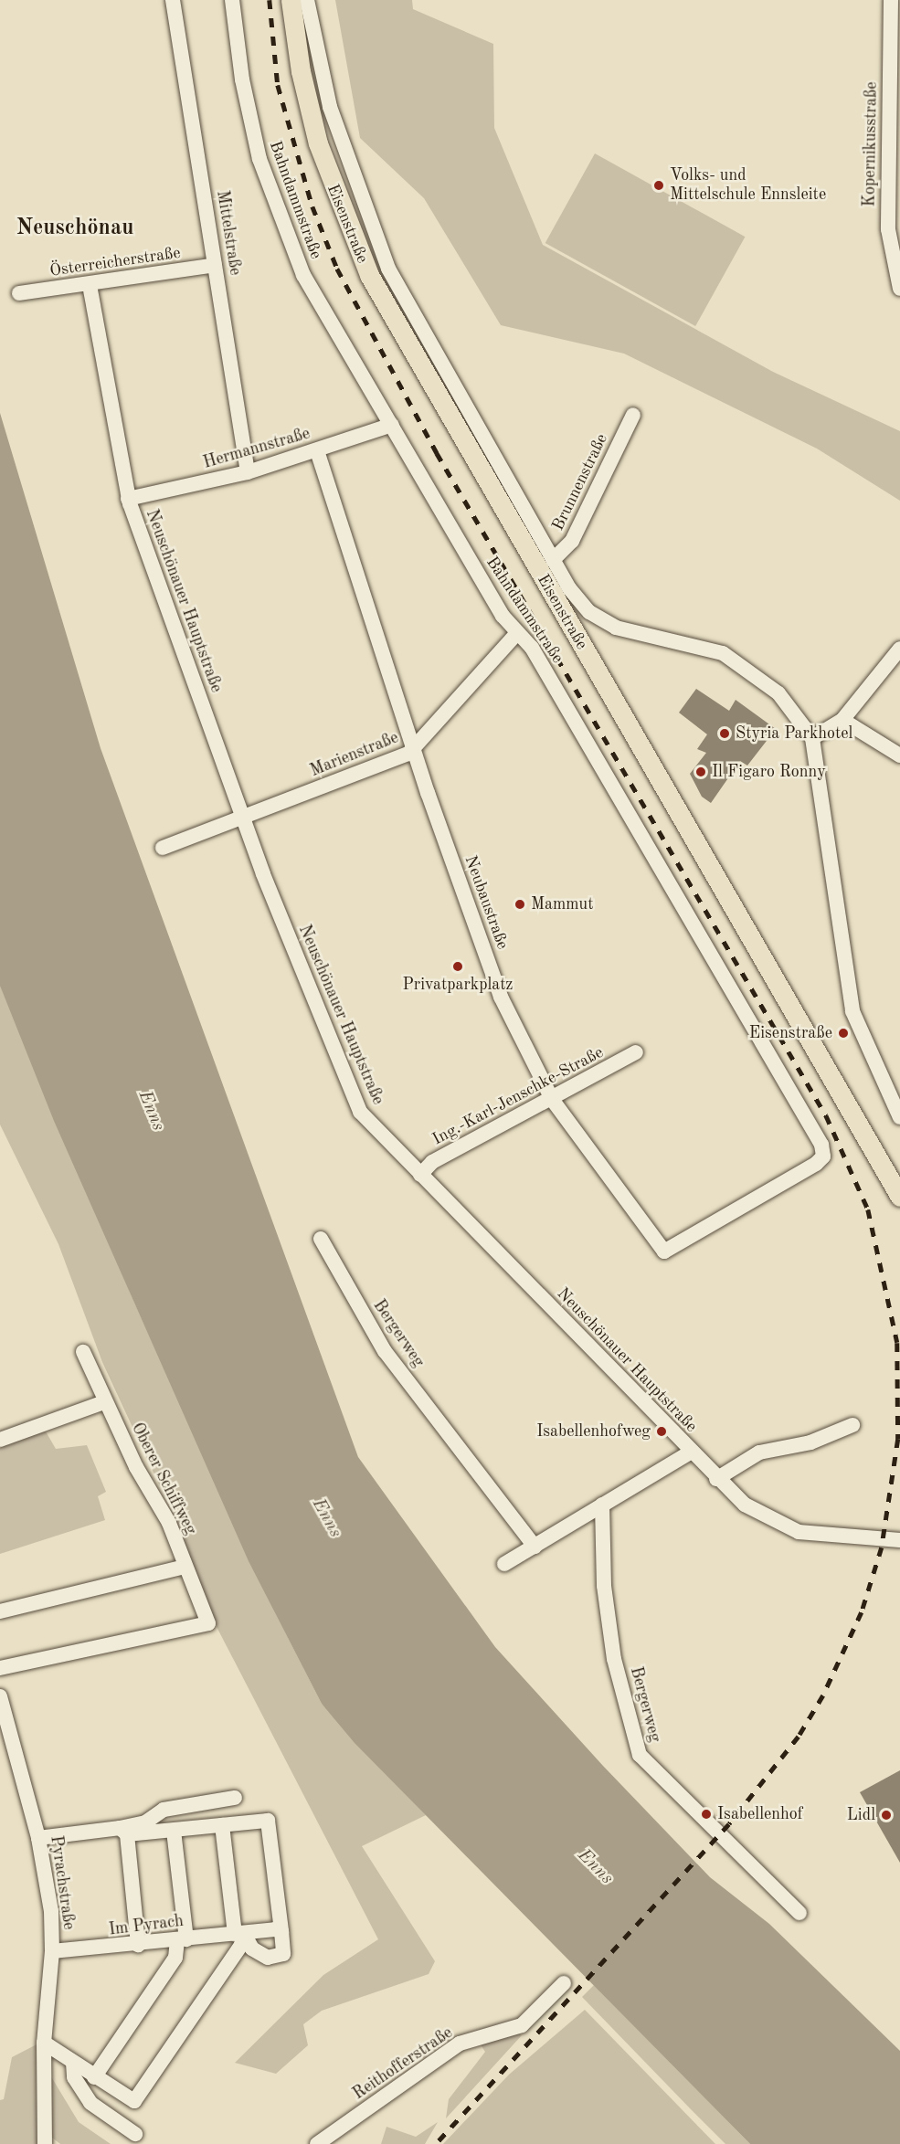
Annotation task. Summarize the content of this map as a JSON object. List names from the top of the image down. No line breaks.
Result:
{"streets":{"main road":["Eisenstraße"],"street":["Kopernikusstraße","Bahndammstraße","Mittelstraße","Österreicherstraße","Hermannstraße","Brunnenstraße","Neuschönauer Hauptstraße","Marienstraße","Neubaustraße","Ing.-Karl-Jenschke-Straße","Bergerweg","Oberer Schiffweg","Pyrachstraße","Im Pyrach","Reithofferstraße"]},"crossings":[["Bahndammstraße","Hermannstraße"],["Bahndammstraße","Marienstraße"],["Bahndammstraße","Neubaustraße"],["Eisenstraße","Brunnenstraße"],["Mittelstraße","Österreicherstraße"],["Mittelstraße","Hermannstraße"],["Österreicherstraße","Neuschönauer Hauptstraße"],["Hermannstraße","Neuschönauer Hauptstraße"],["Hermannstraße","Neubaustraße"],["Neuschönauer Hauptstraße","Marienstraße"],["Neuschönauer Hauptstraße","Ing.-Karl-Jenschke-Straße"],["Marienstraße","Neubaustraße"],["Neubaustraße","Ing.-Karl-Jenschke-Straße"],["Pyrachstraße","Im Pyrach"]],"districts":["Neuschönau"],"water":["Enns"],"places":["Volks- und Mittelschule Ennsleite","Styria Parkhotel","Il Figaro Ronny","Mammut","Privatparkplatz","Eisenstraße","Isabellenhofweg","Isabellenhof","Lidl"]}
